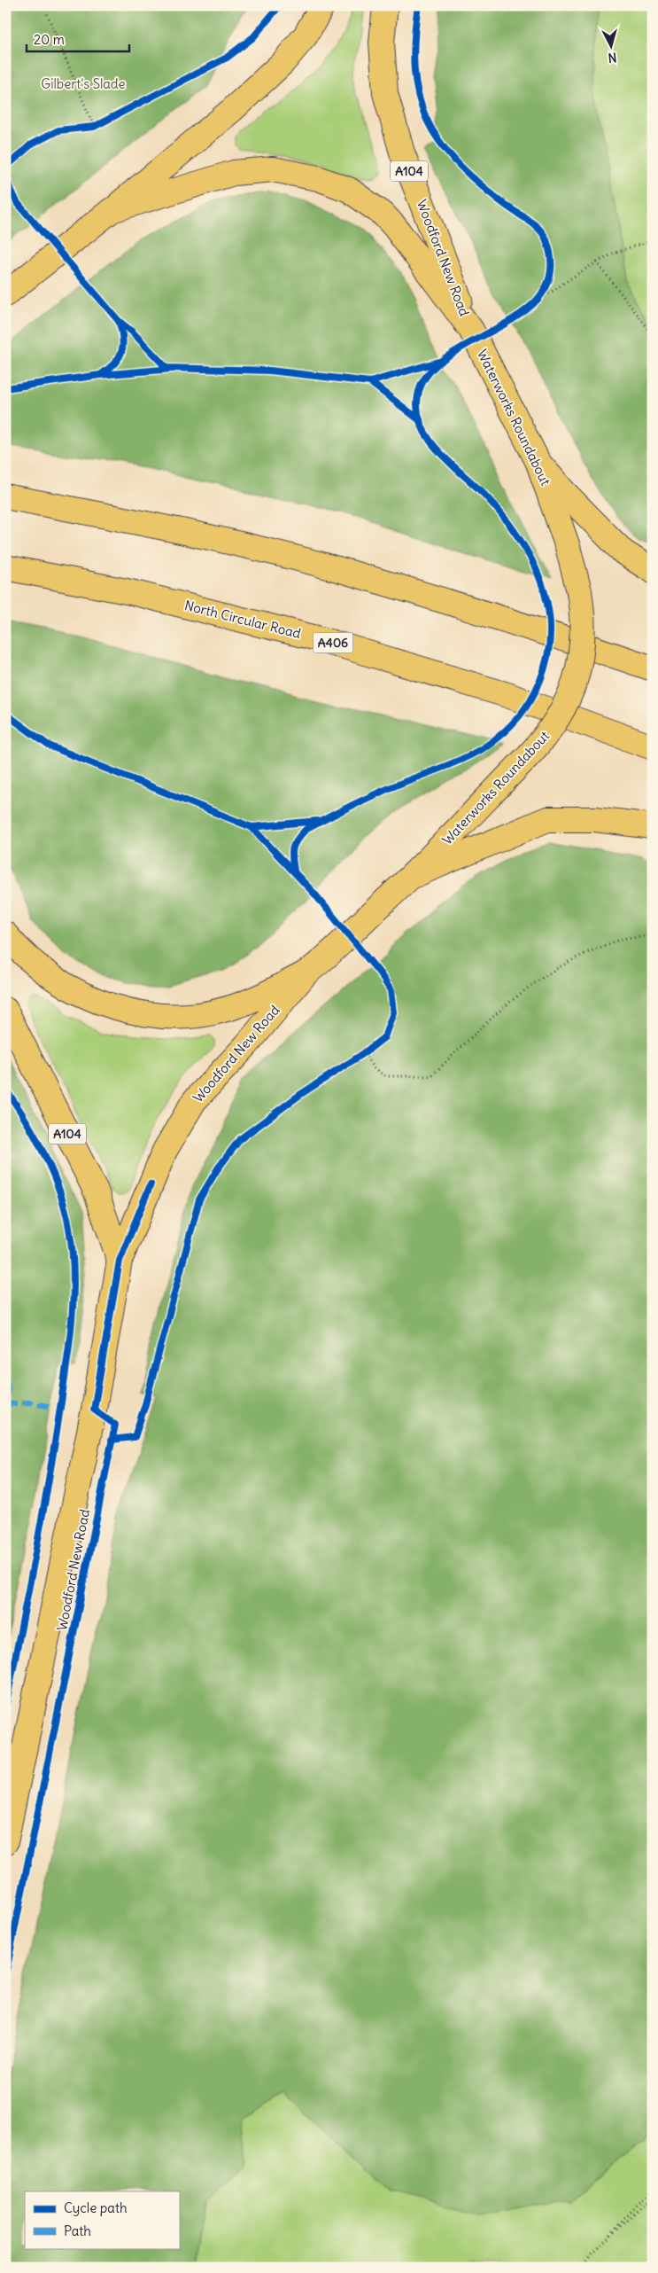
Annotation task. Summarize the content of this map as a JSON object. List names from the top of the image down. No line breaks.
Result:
{"streets":{"main road":["A104","Woodford New Road","Waterworks Roundabout","North Circular Road","A406"]},"crossings":[["Woodford New Road","Waterworks Roundabout"]],"parks":["Gilbert's Slade"],"legend":["Cycle path","Path"],"scale_bar":"20 m","north":"bottom"}
